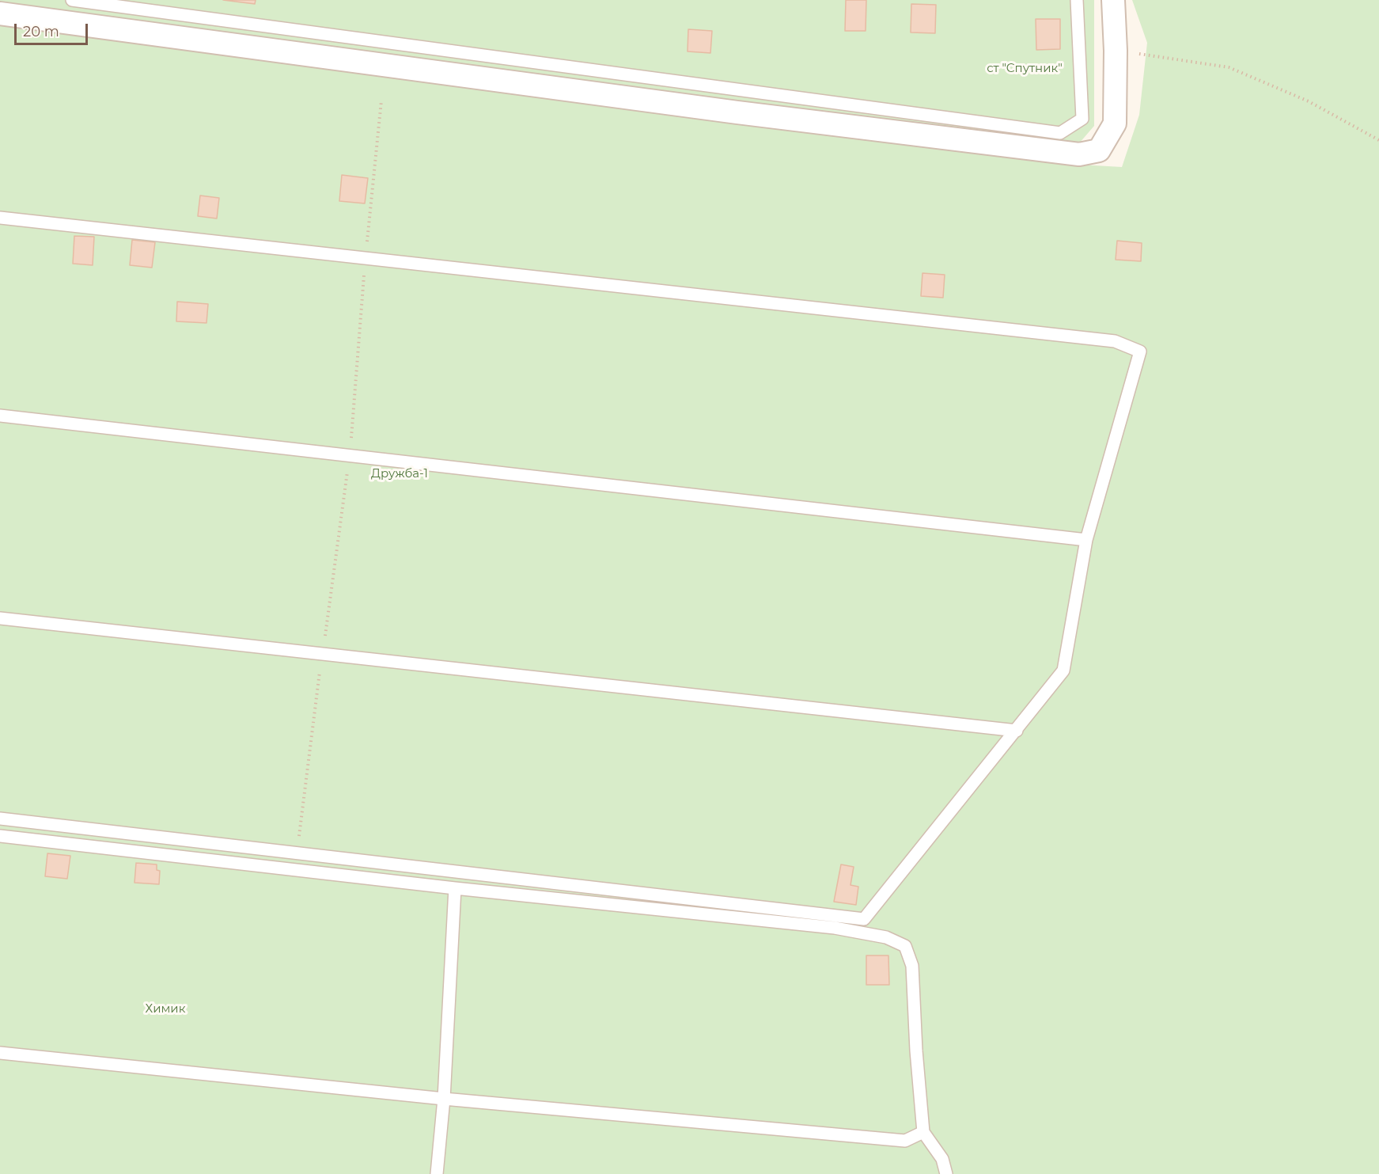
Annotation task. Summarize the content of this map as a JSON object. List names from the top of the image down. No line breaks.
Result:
{"parks":["ст \"Спутник\"","Дружба-1","Химик"],"scale_bar":"20 m"}
